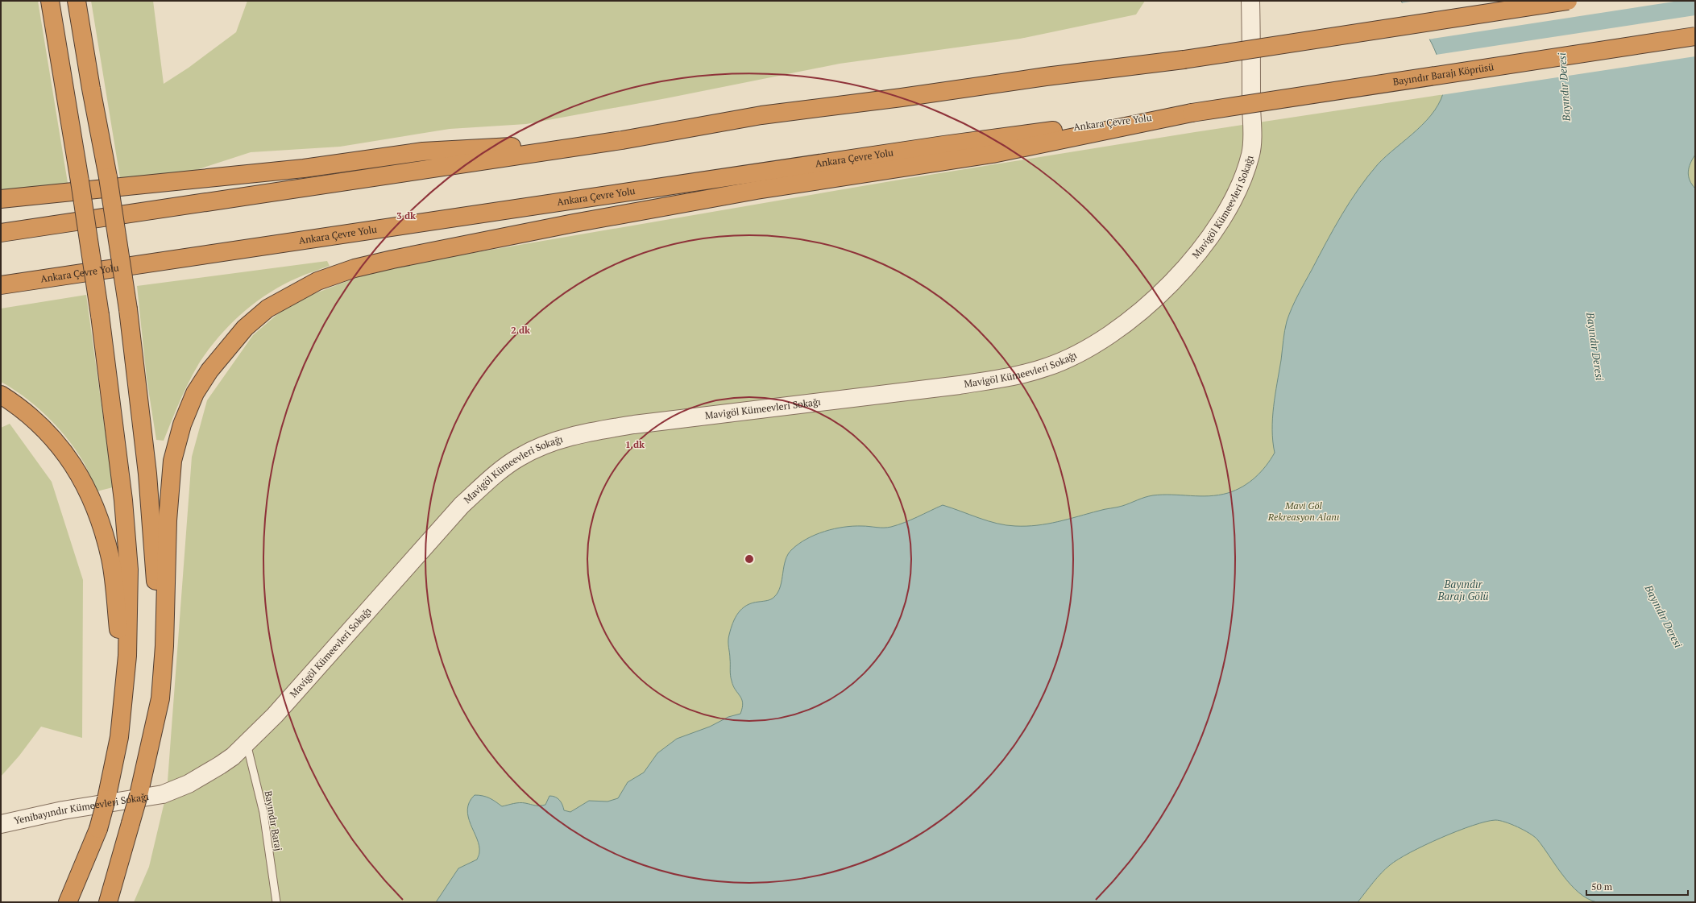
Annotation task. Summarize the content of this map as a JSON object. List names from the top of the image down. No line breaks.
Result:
{"streets":{"highway":["Bayındır Barajı Köprüsü","Ankara Çevre Yolu"],"street":["Mavigöl Kümeevleri Sokağı","Yenibayındır Kümeevleri Sokağı"],"lane":["Bayındır Baraj"]},"crossings":[["Bayındır Barajı Köprüsü","Ankara Çevre Yolu"],["Mavigöl Kümeevleri Sokağı","Yenibayındır Kümeevleri Sokağı"],["Mavigöl Kümeevleri Sokağı","Bayındır Baraj"]],"water":["Bayındır Deresi","Bayındır Barajı Gölü"],"parks":["Mavi Göl Rekreasyon Alanı"],"scale_bar":"50 m","rings":["3 dk","2 dk","1 dk"]}
